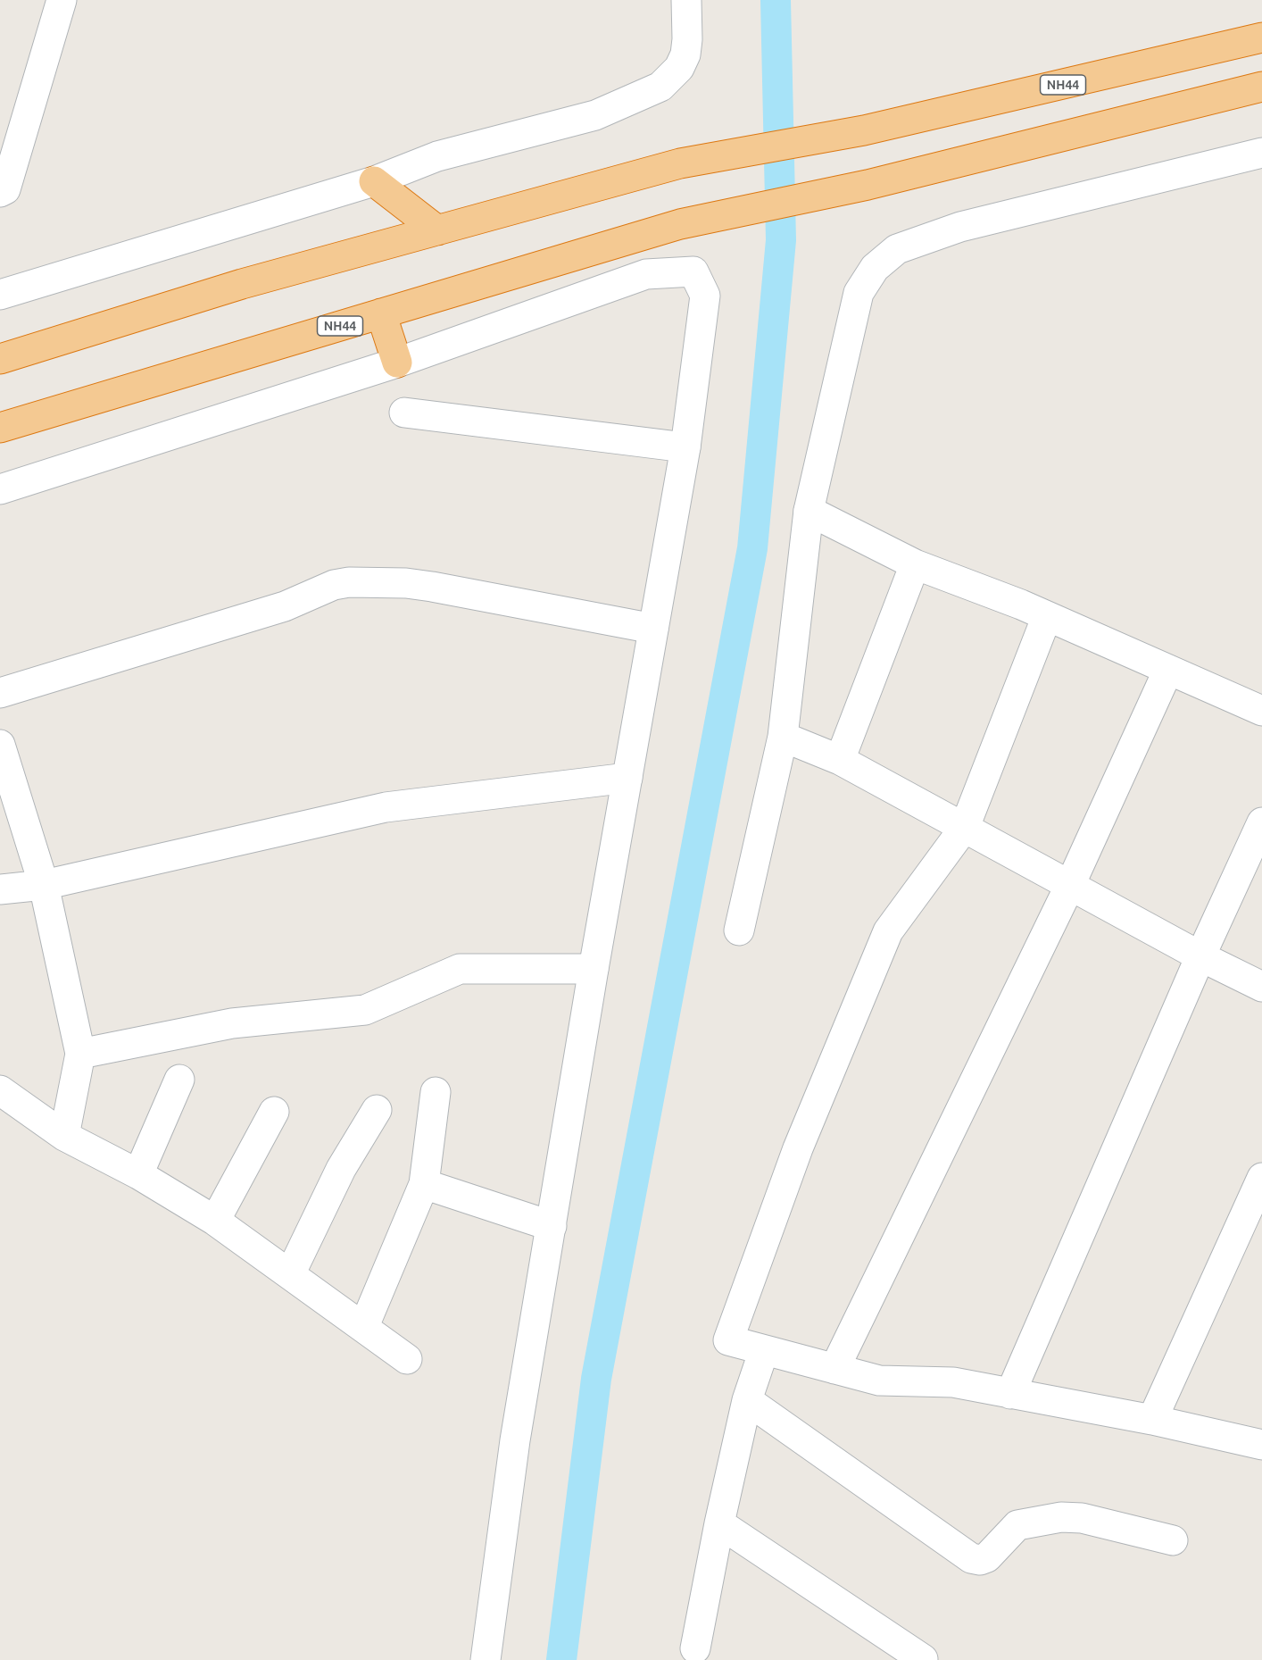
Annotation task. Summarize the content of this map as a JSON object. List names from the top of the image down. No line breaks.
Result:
{"streets":{"highway":["NH44"]}}
